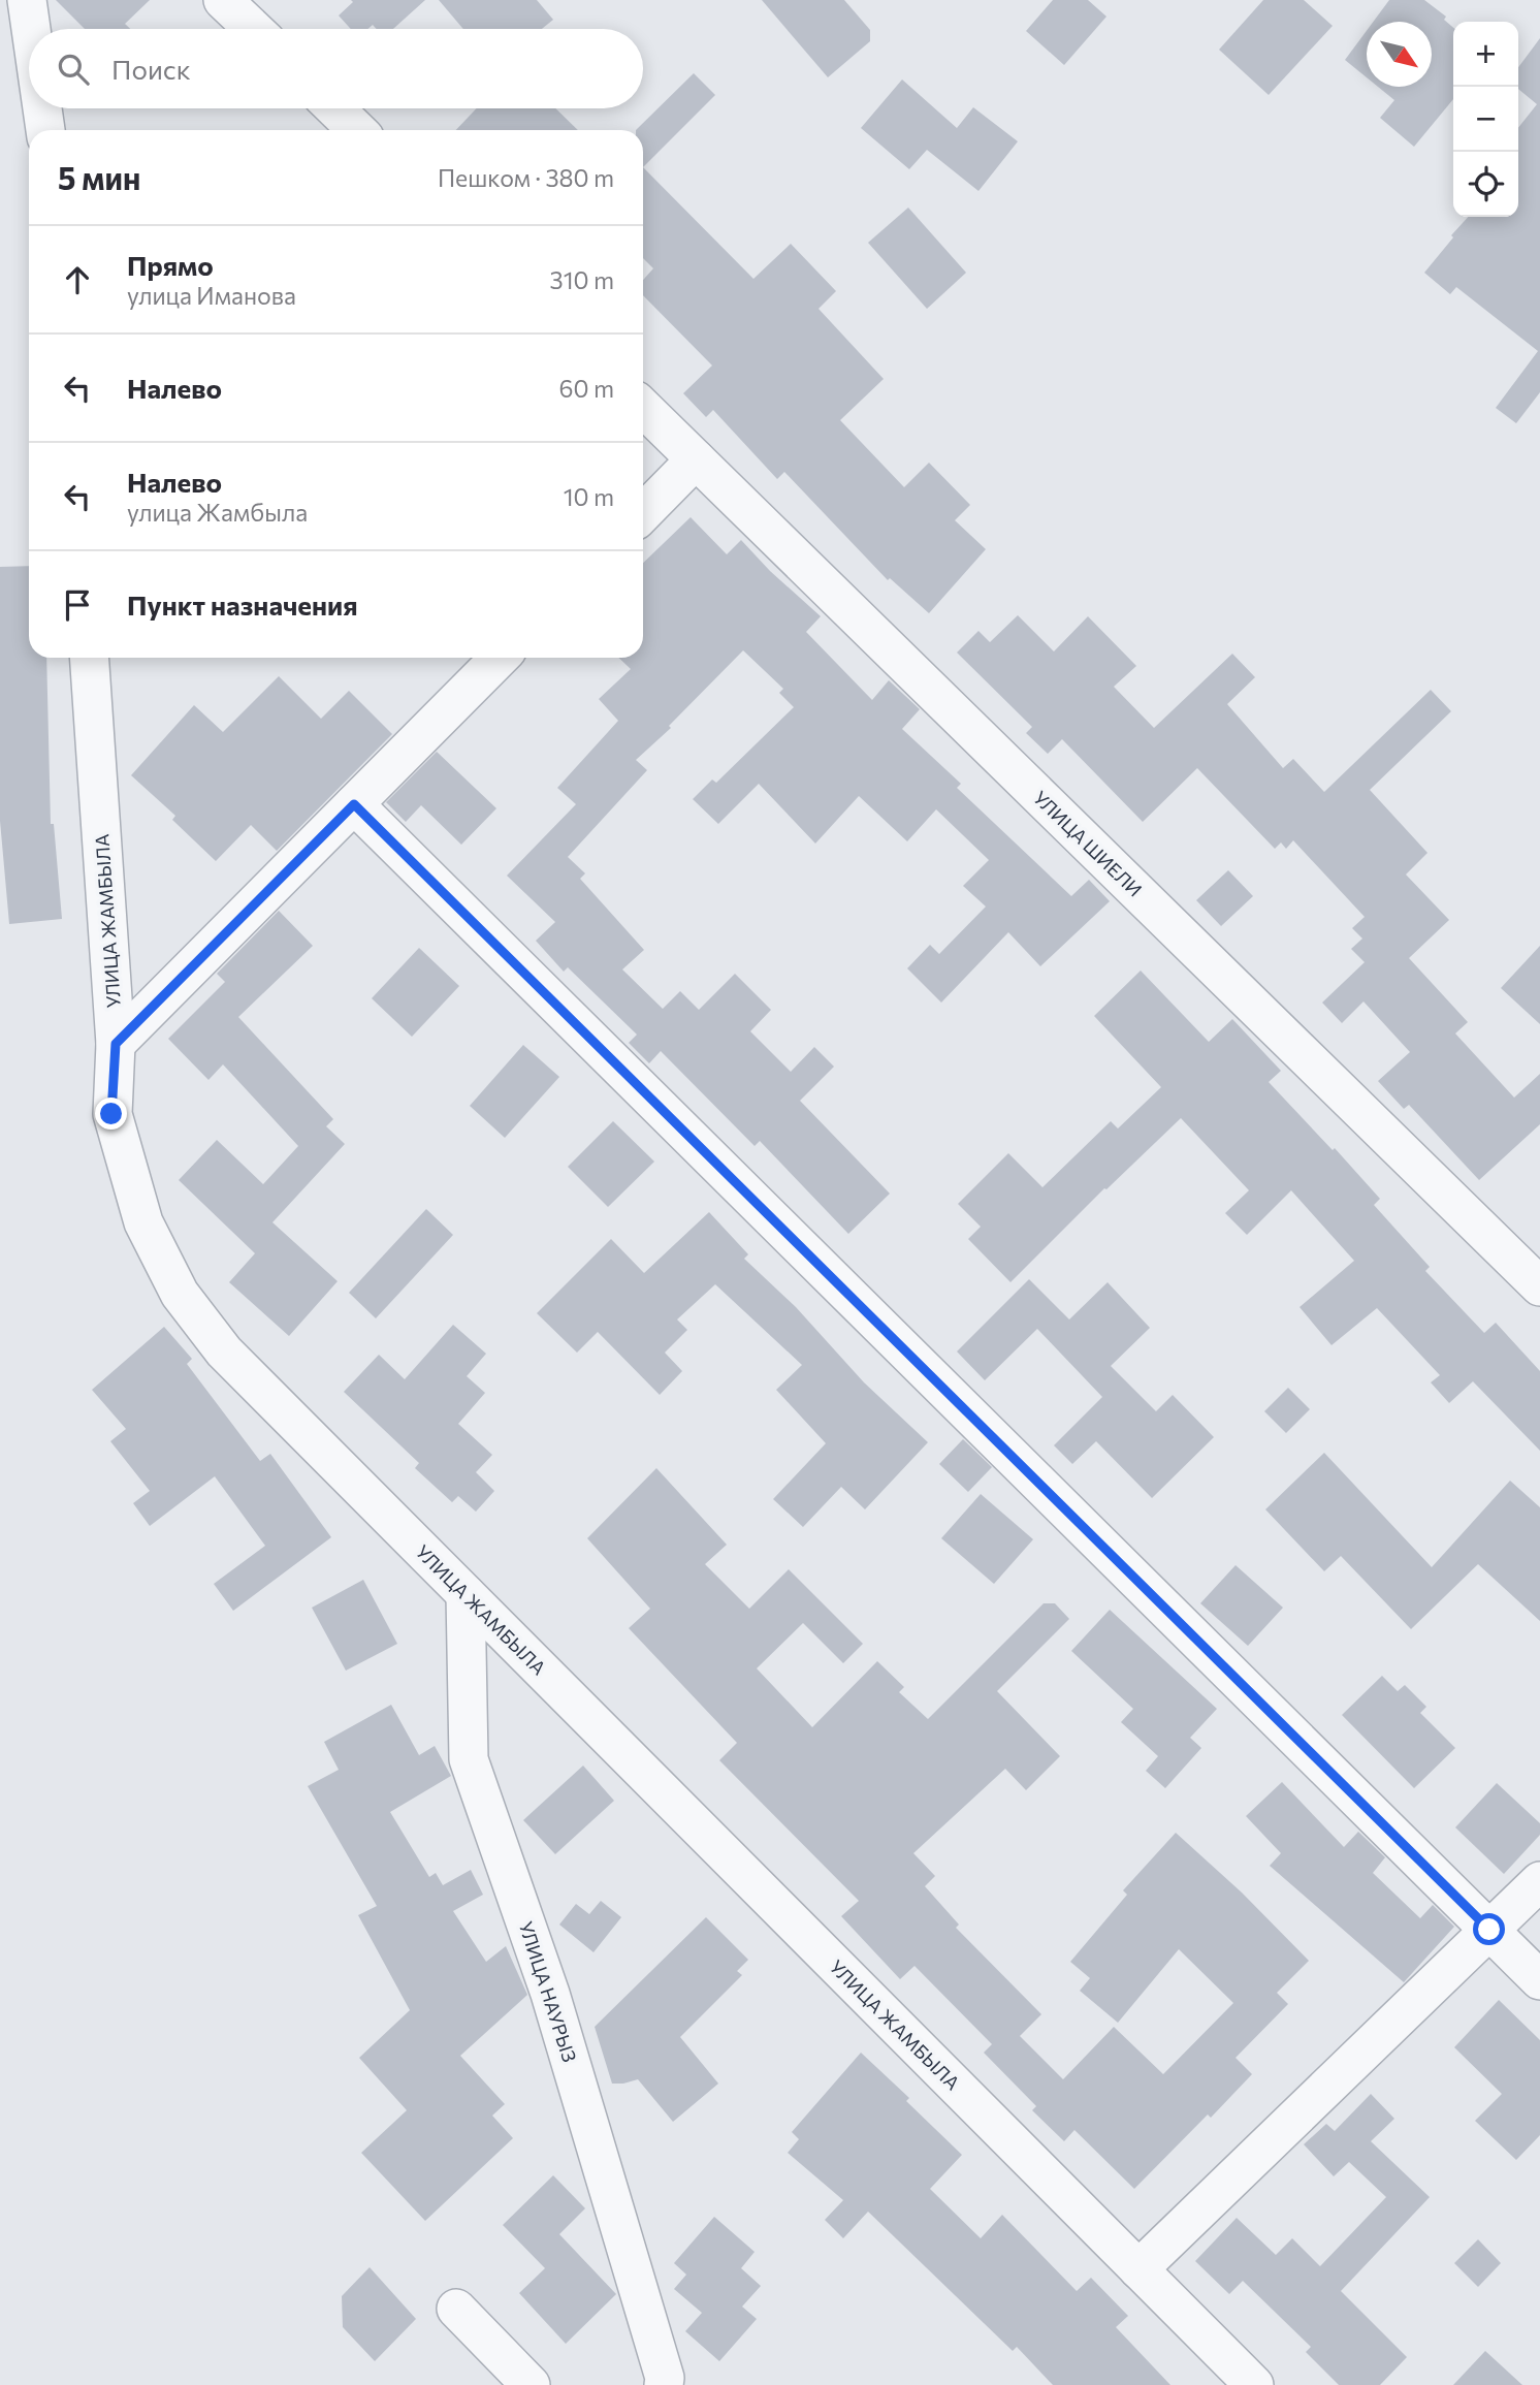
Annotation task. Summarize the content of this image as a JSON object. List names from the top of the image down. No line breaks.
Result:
{"streets":{"street":["УЛИЦА ШИЕЛИ","УЛИЦА ЖАМБЫЛА","УЛИЦА НАУРЫЗ"]},"crossings":[["УЛИЦА ЖАМБЫЛА","УЛИЦА НАУРЫЗ"]],"north":"bottom right","page":{"map_buttons":["+","−"],"search":"Поиск","heading":["5 мин","Пешком · 380 m"],"list":[["Прямо","улица Иманова","310 m"],["Налево","60 m"],["Налево","улица Жамбыла","10 m"],"Пункт назначения"]}}
